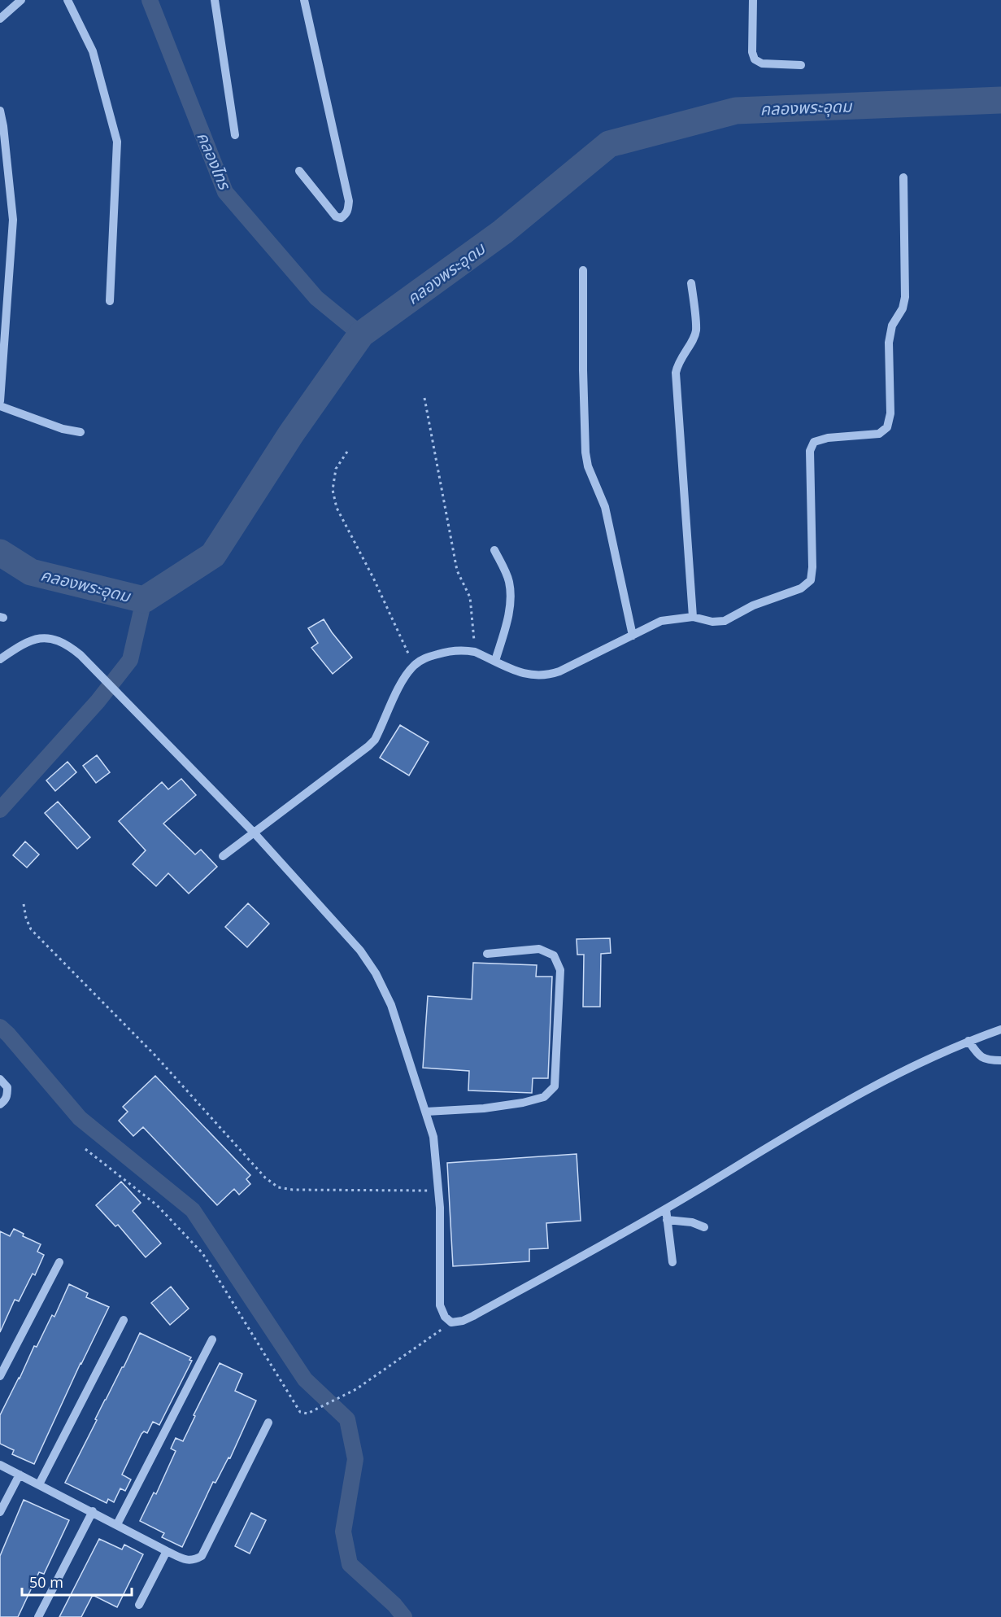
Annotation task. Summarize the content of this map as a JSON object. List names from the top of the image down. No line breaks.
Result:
{"water":["คลองพระอุดม","คลองไทร"],"scale_bar":"50 m"}
